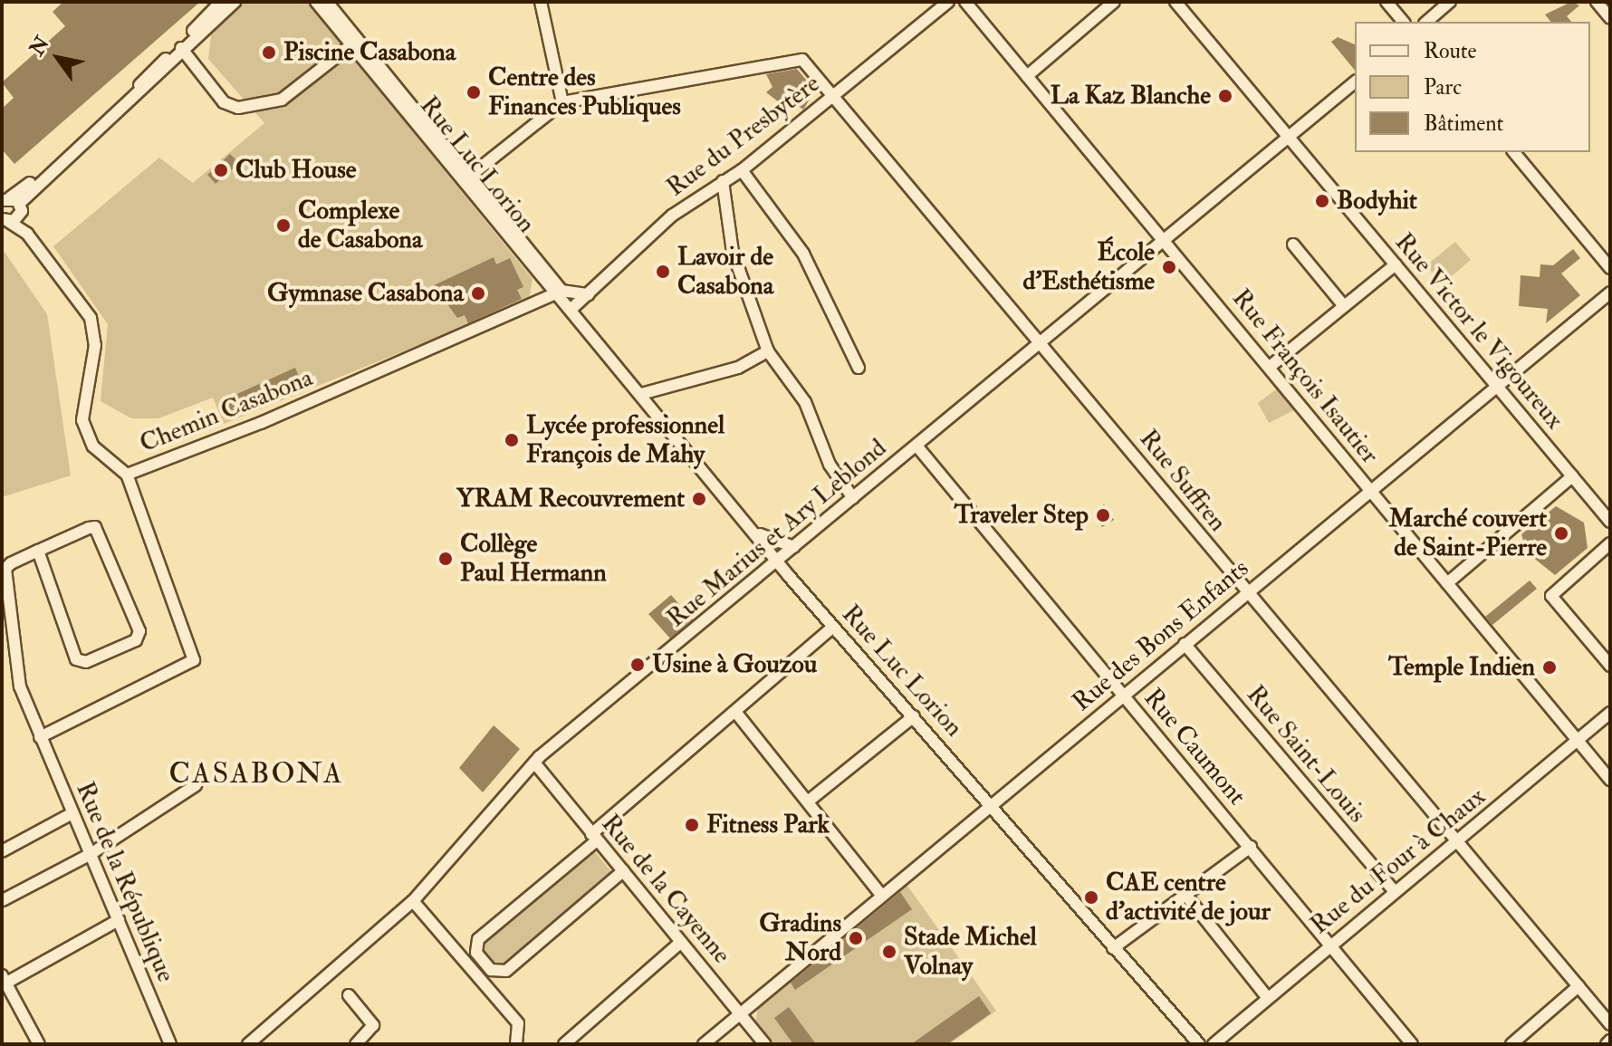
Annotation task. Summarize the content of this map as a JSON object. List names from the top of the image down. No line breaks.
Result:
{"streets":{"street":["Rue du Presbytère","Rue Luc Lorion","Rue Victor le Vigoureux","Rue François Isautier","Chemin Casabona","Rue Suffren","Rue Marius et Ary Leblond","Rue des Bons Enfants","Rue Caumont","Rue Saint-Louis","Rue du Four à Chaux","Rue de la République","Rue de la Cayenne"]},"crossings":[["Rue du Presbytère","Rue Luc Lorion"],["Rue du Presbytère","Rue Suffren"],["Rue Luc Lorion","Chemin Casabona"],["Rue Luc Lorion","Rue Marius et Ary Leblond"],["Rue Luc Lorion","Rue des Bons Enfants"],["Rue Victor le Vigoureux","Rue Marius et Ary Leblond"],["Rue Victor le Vigoureux","Rue des Bons Enfants"],["Rue François Isautier","Rue Marius et Ary Leblond"],["Rue François Isautier","Rue des Bons Enfants"],["Rue François Isautier","Rue du Four à Chaux"],["Chemin Casabona","Rue de la République"],["Rue Suffren","Rue Marius et Ary Leblond"],["Rue Suffren","Rue des Bons Enfants"],["Rue Suffren","Rue du Four à Chaux"],["Rue Marius et Ary Leblond","Rue Caumont"],["Rue Marius et Ary Leblond","Rue de la Cayenne"],["Rue des Bons Enfants","Rue Caumont"],["Rue des Bons Enfants","Rue Saint-Louis"],["Rue des Bons Enfants","Rue de la Cayenne"],["Rue Caumont","Rue du Four à Chaux"],["Rue Saint-Louis","Rue du Four à Chaux"]],"districts":["CASABONA"],"places":["Piscine Casabona","Centre des Finances Publiques","La Kaz Blanche","Club House","Bodyhit","Complexe de Casabona","École d'Esthétisme","Lavoir de Casabona","Gymnase Casabona","Lycée professionnel François de Mahy","YRAM Recouvrement","Traveler Step","Marché couvert de Saint-Pierre","Collège Paul Hermann","Usine à Gouzou","Temple Indien","Fitness Park","CAE centre d'activité de jour","Gradins Nord","Stade Michel Volnay"],"legend":["Route","Parc","Bâtiment"],"north":"top left"}
